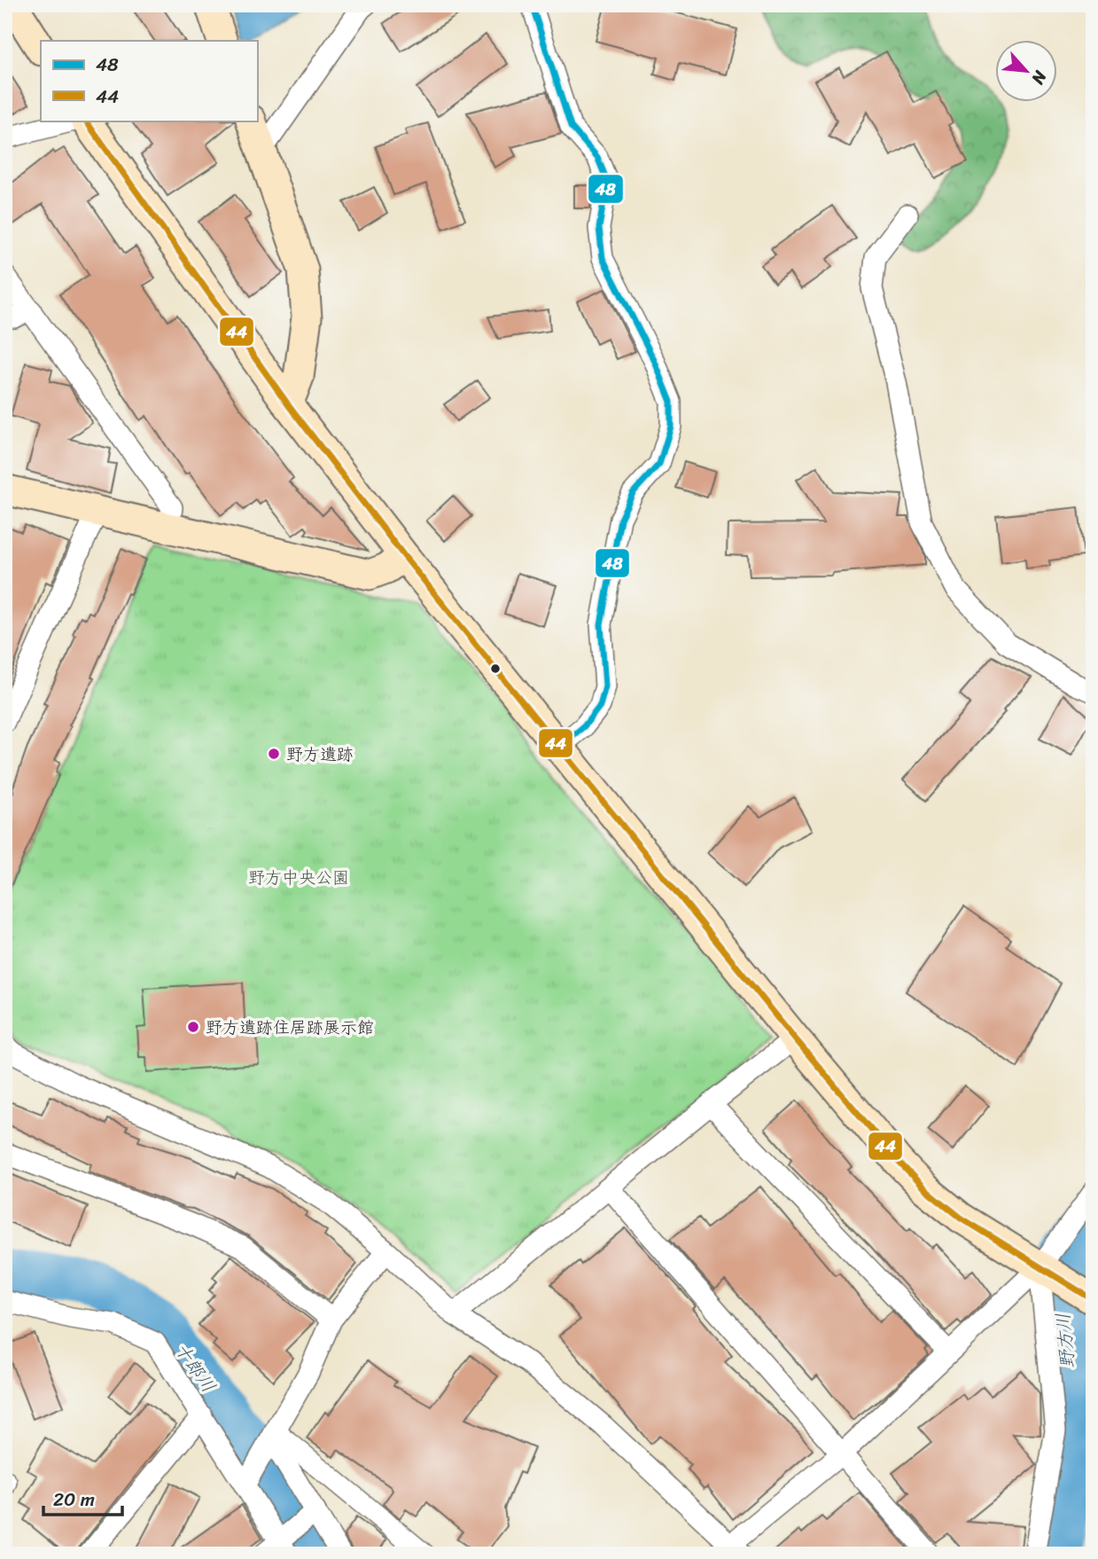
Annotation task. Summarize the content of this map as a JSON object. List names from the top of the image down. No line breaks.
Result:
{"water":["野方川","十郎川"],"parks":["野方中央公園"],"places":["野方遺跡","野方遺跡住居跡展示館"],"lines":["transit line 48","transit line 44"],"legend":["48","44"],"scale_bar":"20 m","north":"bottom right"}
